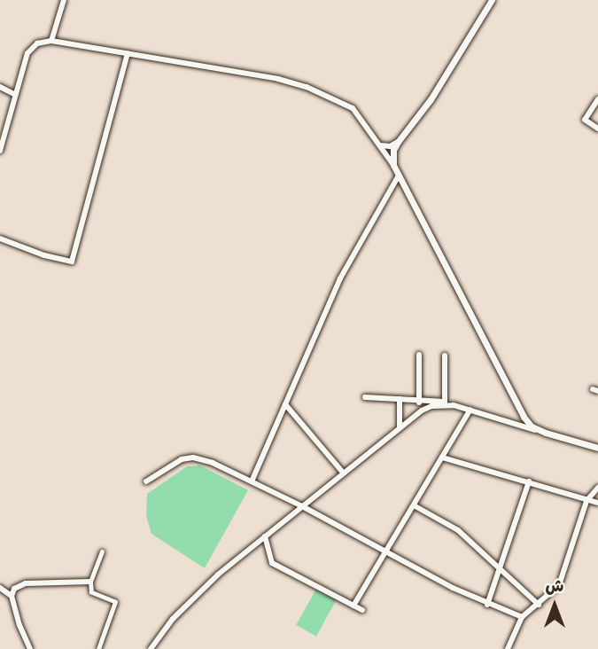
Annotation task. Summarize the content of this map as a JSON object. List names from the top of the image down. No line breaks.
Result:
{"north":"top"}
